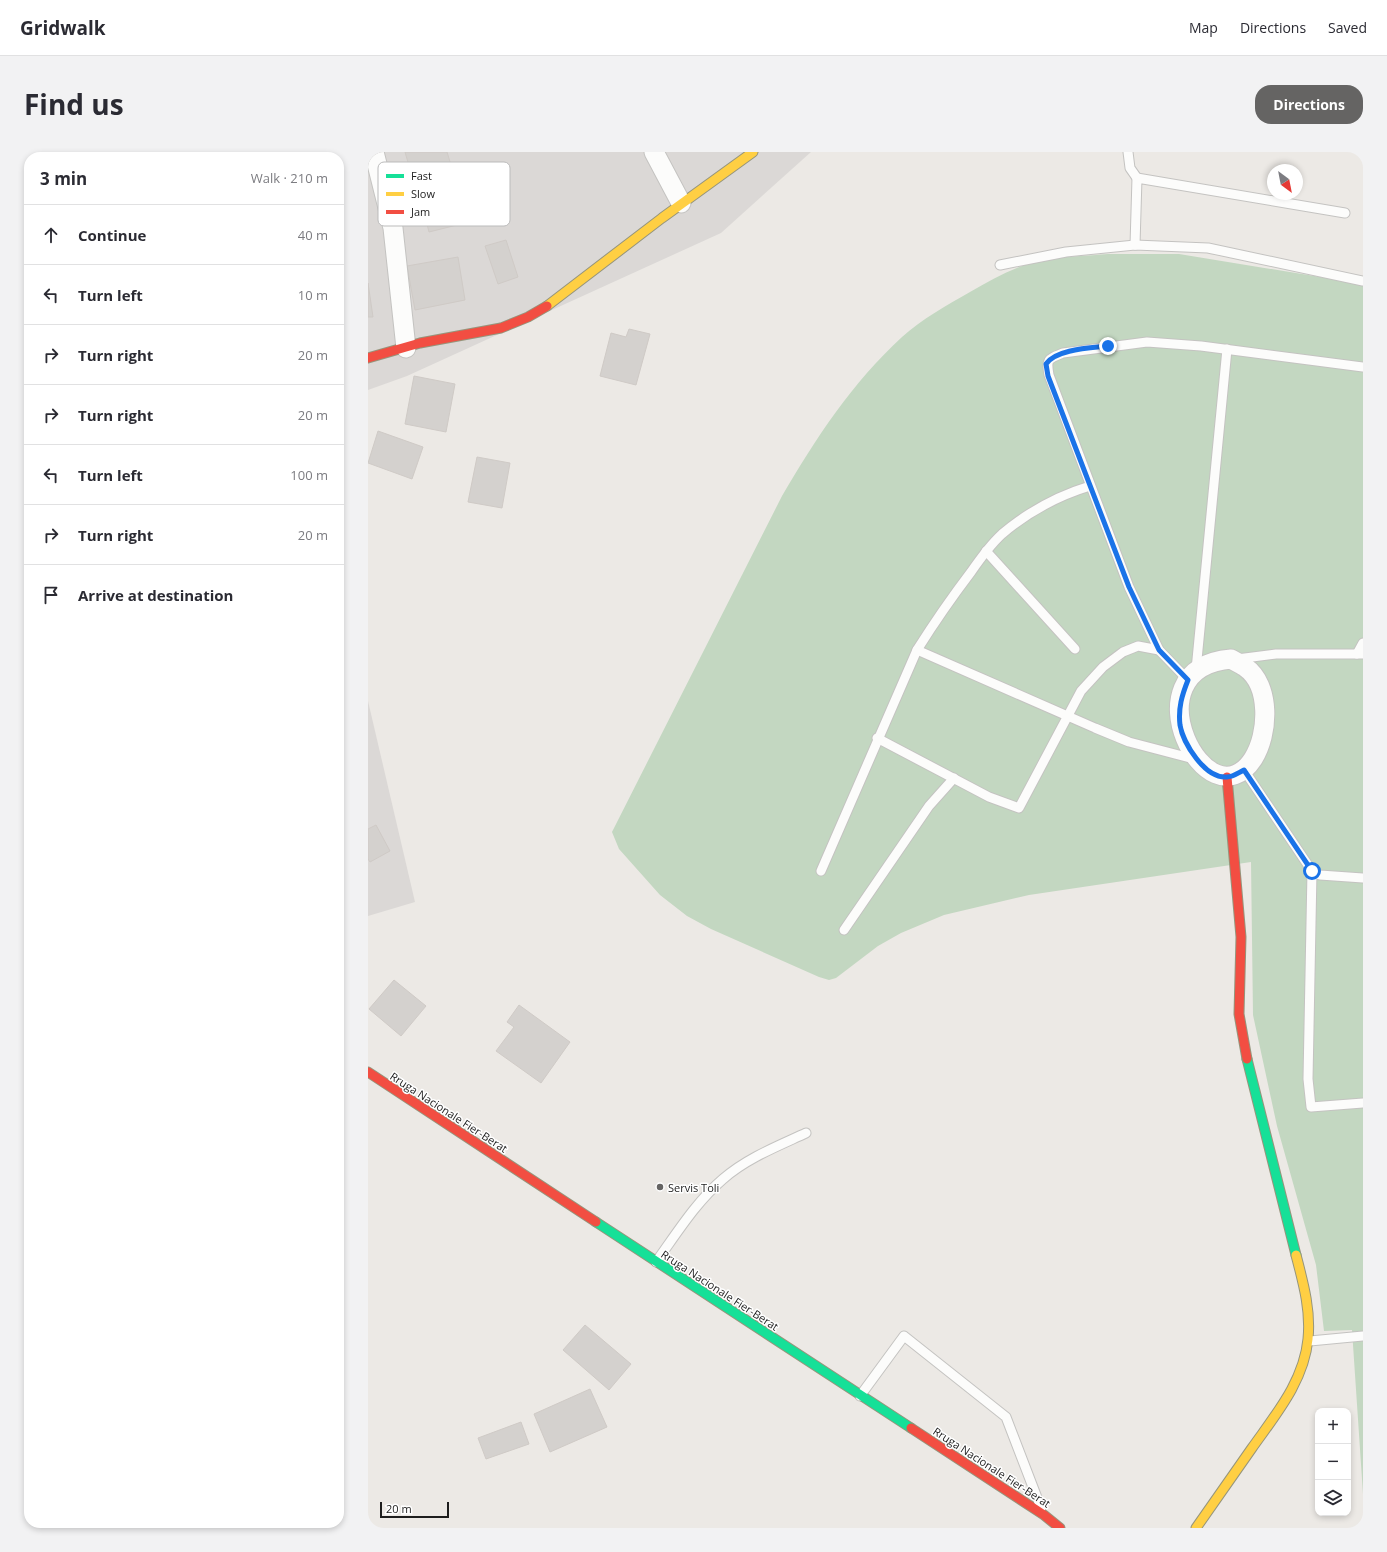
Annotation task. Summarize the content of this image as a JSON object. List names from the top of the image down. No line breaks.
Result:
{"streets":{"street":["Rruga Nacionale Fier-Berat"]},"places":["Servis Toli"],"legend":["Fast","Slow","Jam"],"scale_bar":"20 m","north":"bottom right","page":{"header":"Gridwalk","nav":["Map","Directions","Saved"],"title":"Find us","buttons":"Directions","heading":["3 min","Walk · 210 m"],"list":[["Continue","40 m"],["Turn left","10 m"],["Turn right","20 m"],["Turn right","20 m"],["Turn left","100 m"],["Turn right","20 m"],"Arrive at destination"],"map_buttons":["+","−"],"scale":"20 m"}}
